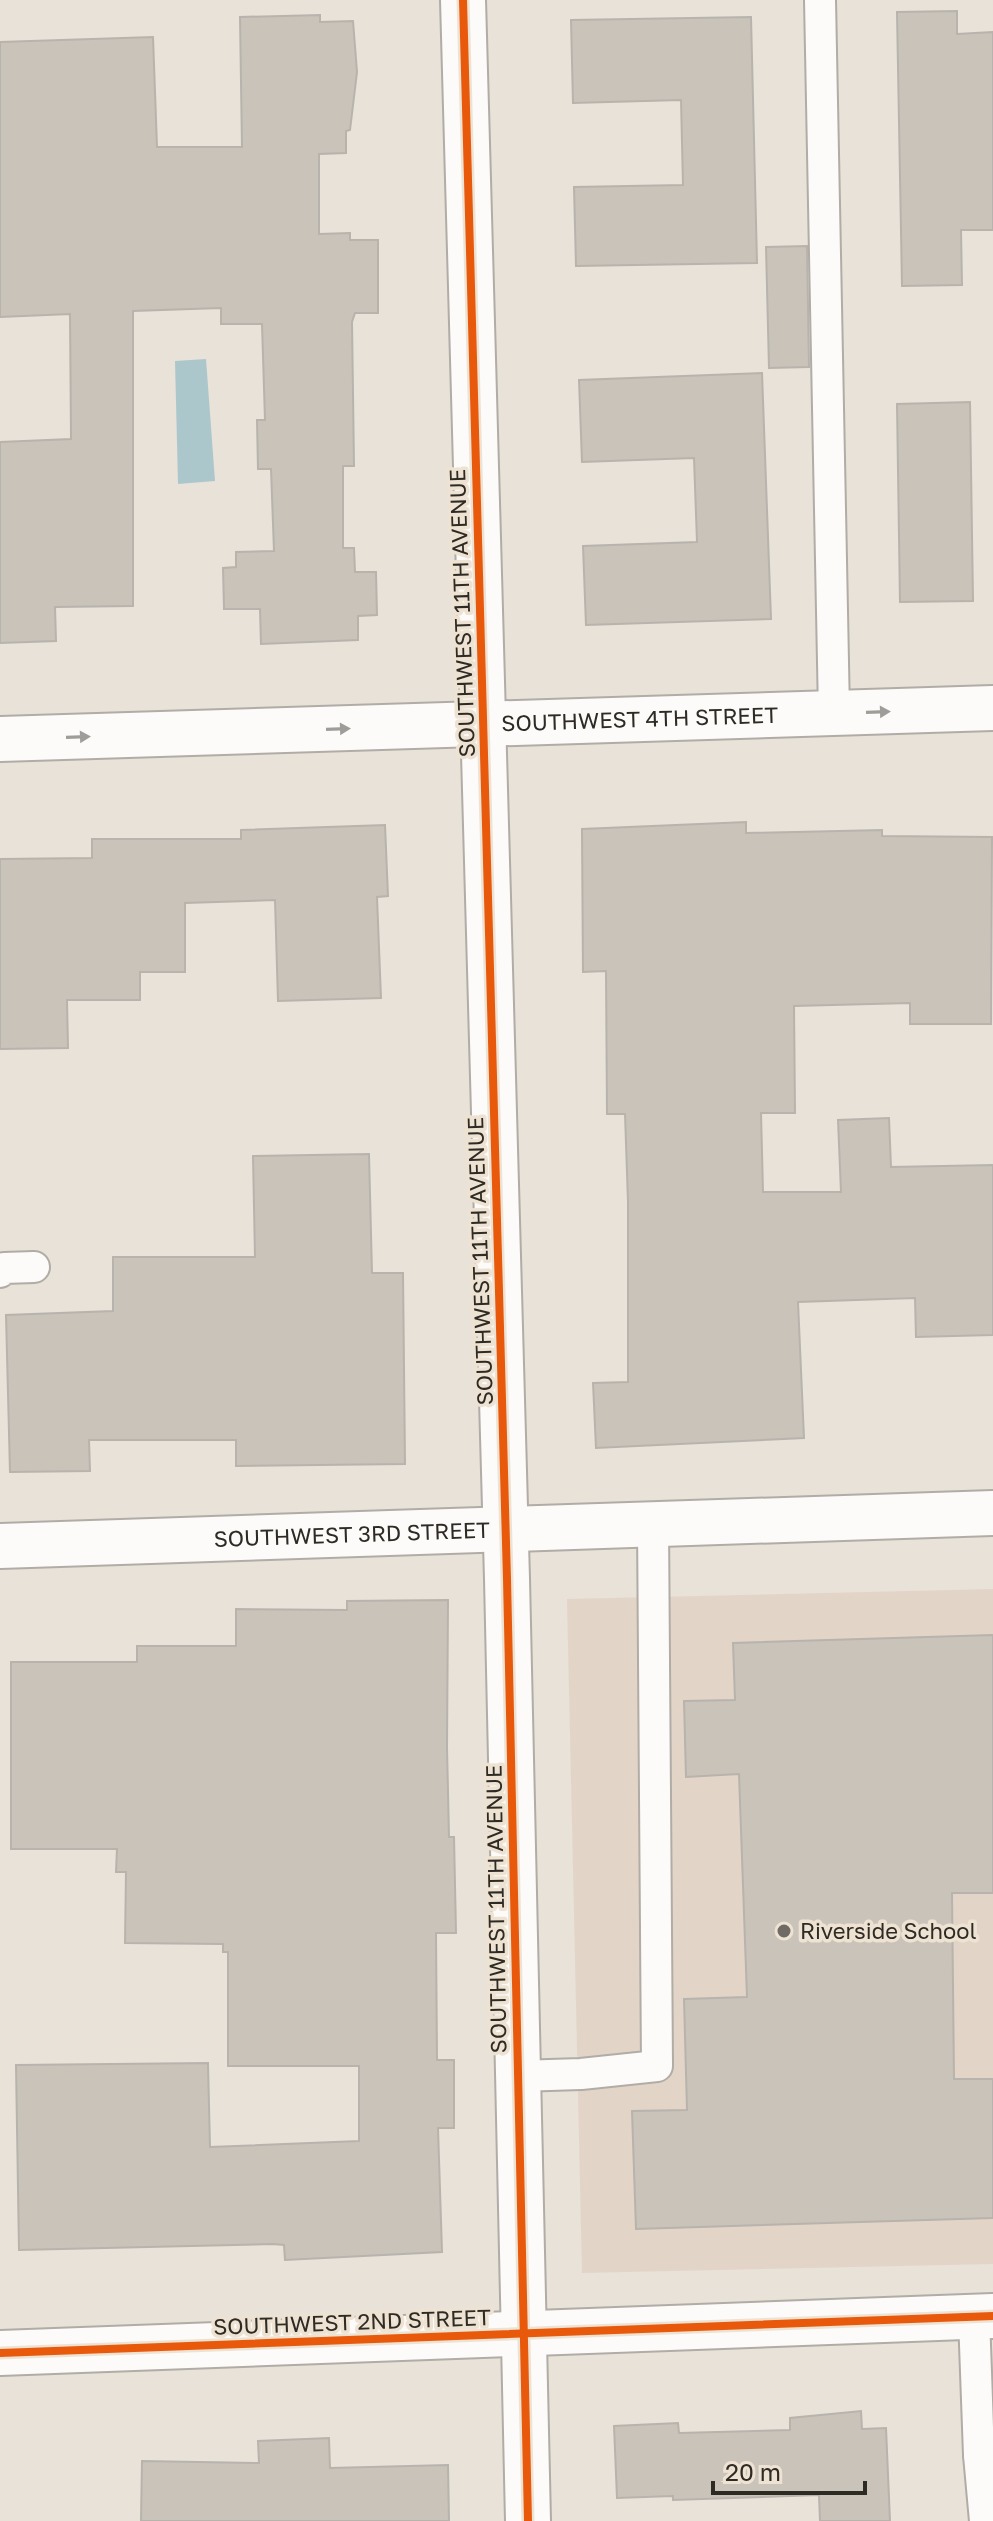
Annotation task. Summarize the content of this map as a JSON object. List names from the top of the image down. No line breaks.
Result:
{"streets":{"street":["SOUTHWEST 11TH AVENUE","SOUTHWEST 4TH STREET","SOUTHWEST 3RD STREET","SOUTHWEST 2ND STREET"]},"crossings":[["SOUTHWEST 11TH AVENUE","SOUTHWEST 4TH STREET"],["SOUTHWEST 11TH AVENUE","SOUTHWEST 3RD STREET"],["SOUTHWEST 11TH AVENUE","SOUTHWEST 2ND STREET"]],"one_way":["SOUTHWEST 4TH STREET"],"places":["Riverside School"],"scale_bar":"20 m"}
